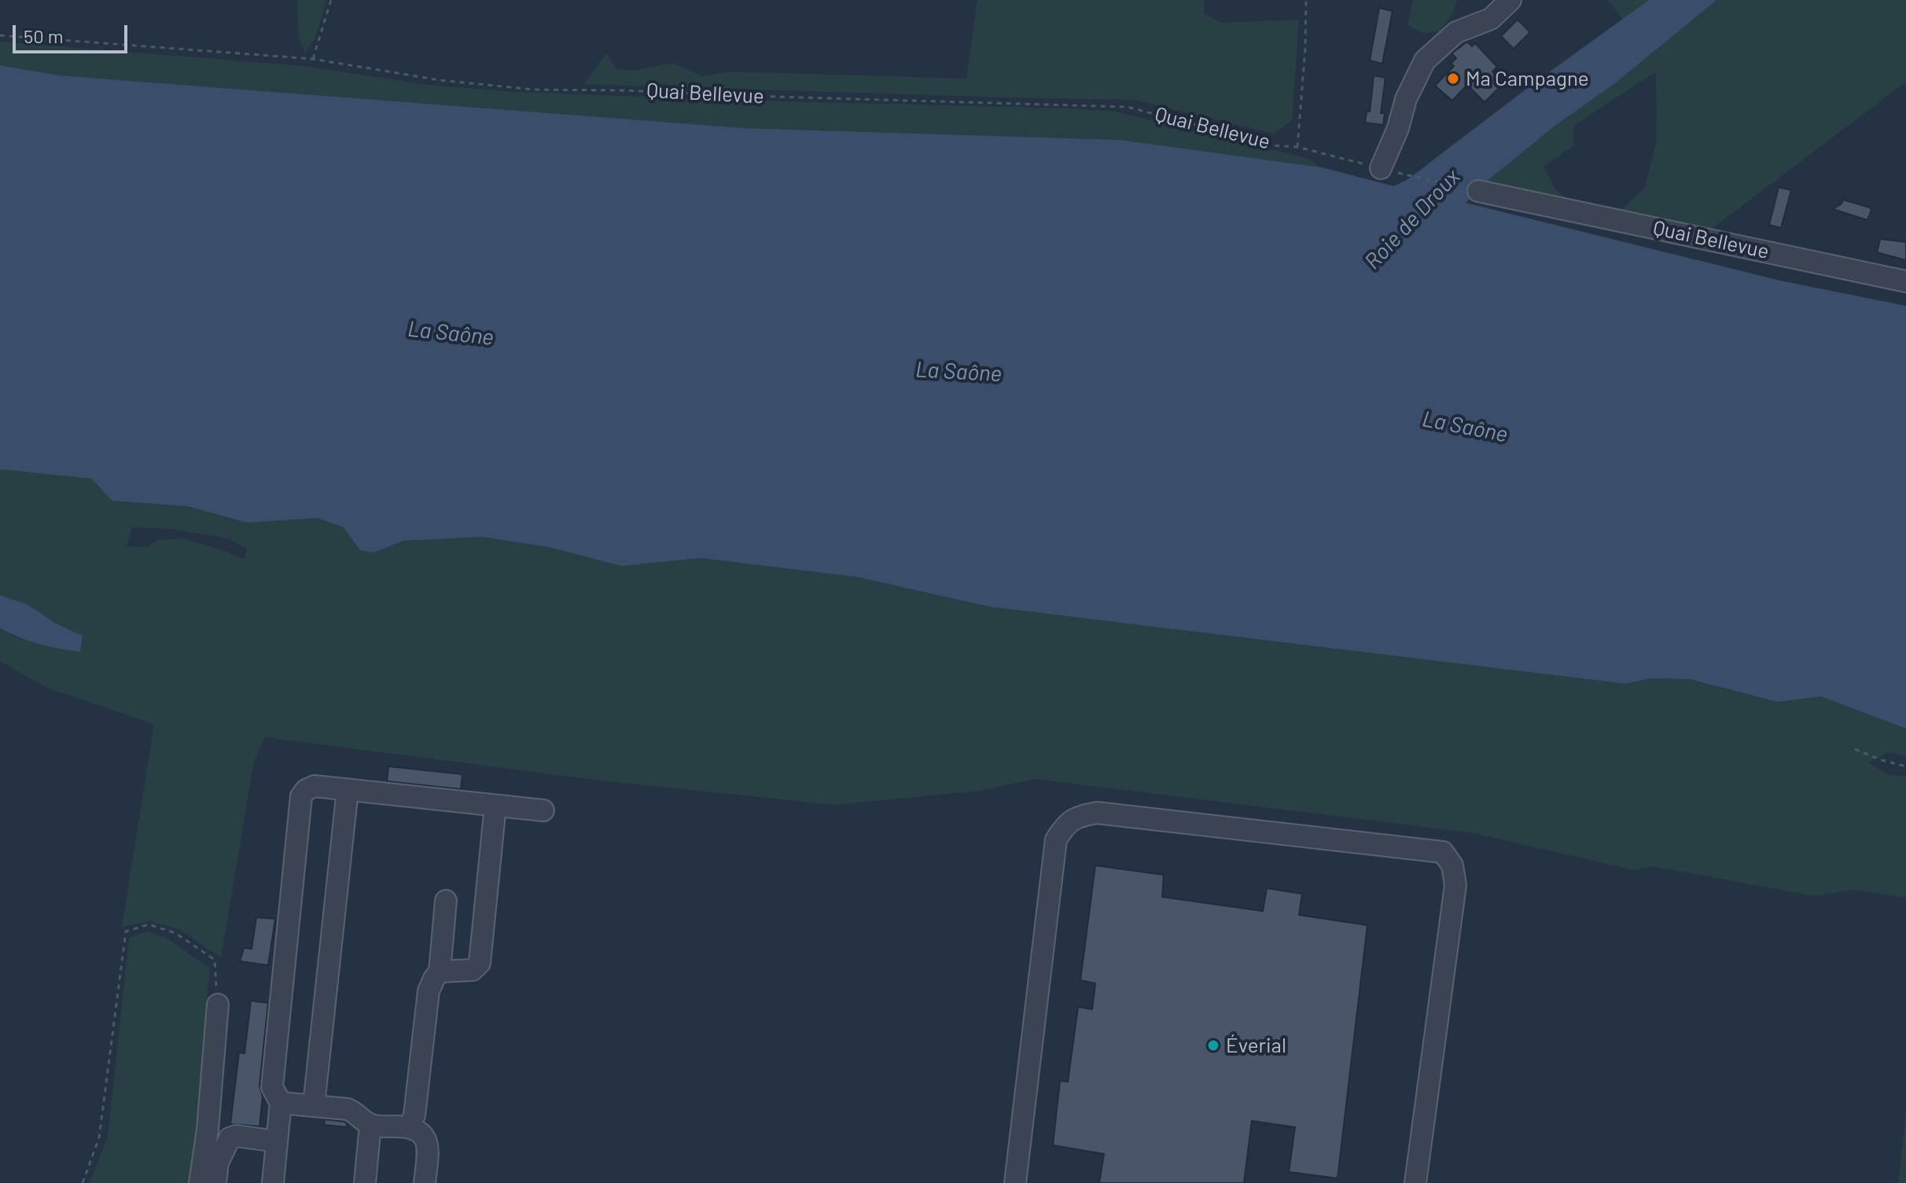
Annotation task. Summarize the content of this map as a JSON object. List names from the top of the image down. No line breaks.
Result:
{"streets":{"street":["Quai Bellevue"]},"water":["Roie de Droux","La Saône"],"places":["Ma Campagne","Éverial"],"scale_bar":"50 m"}
